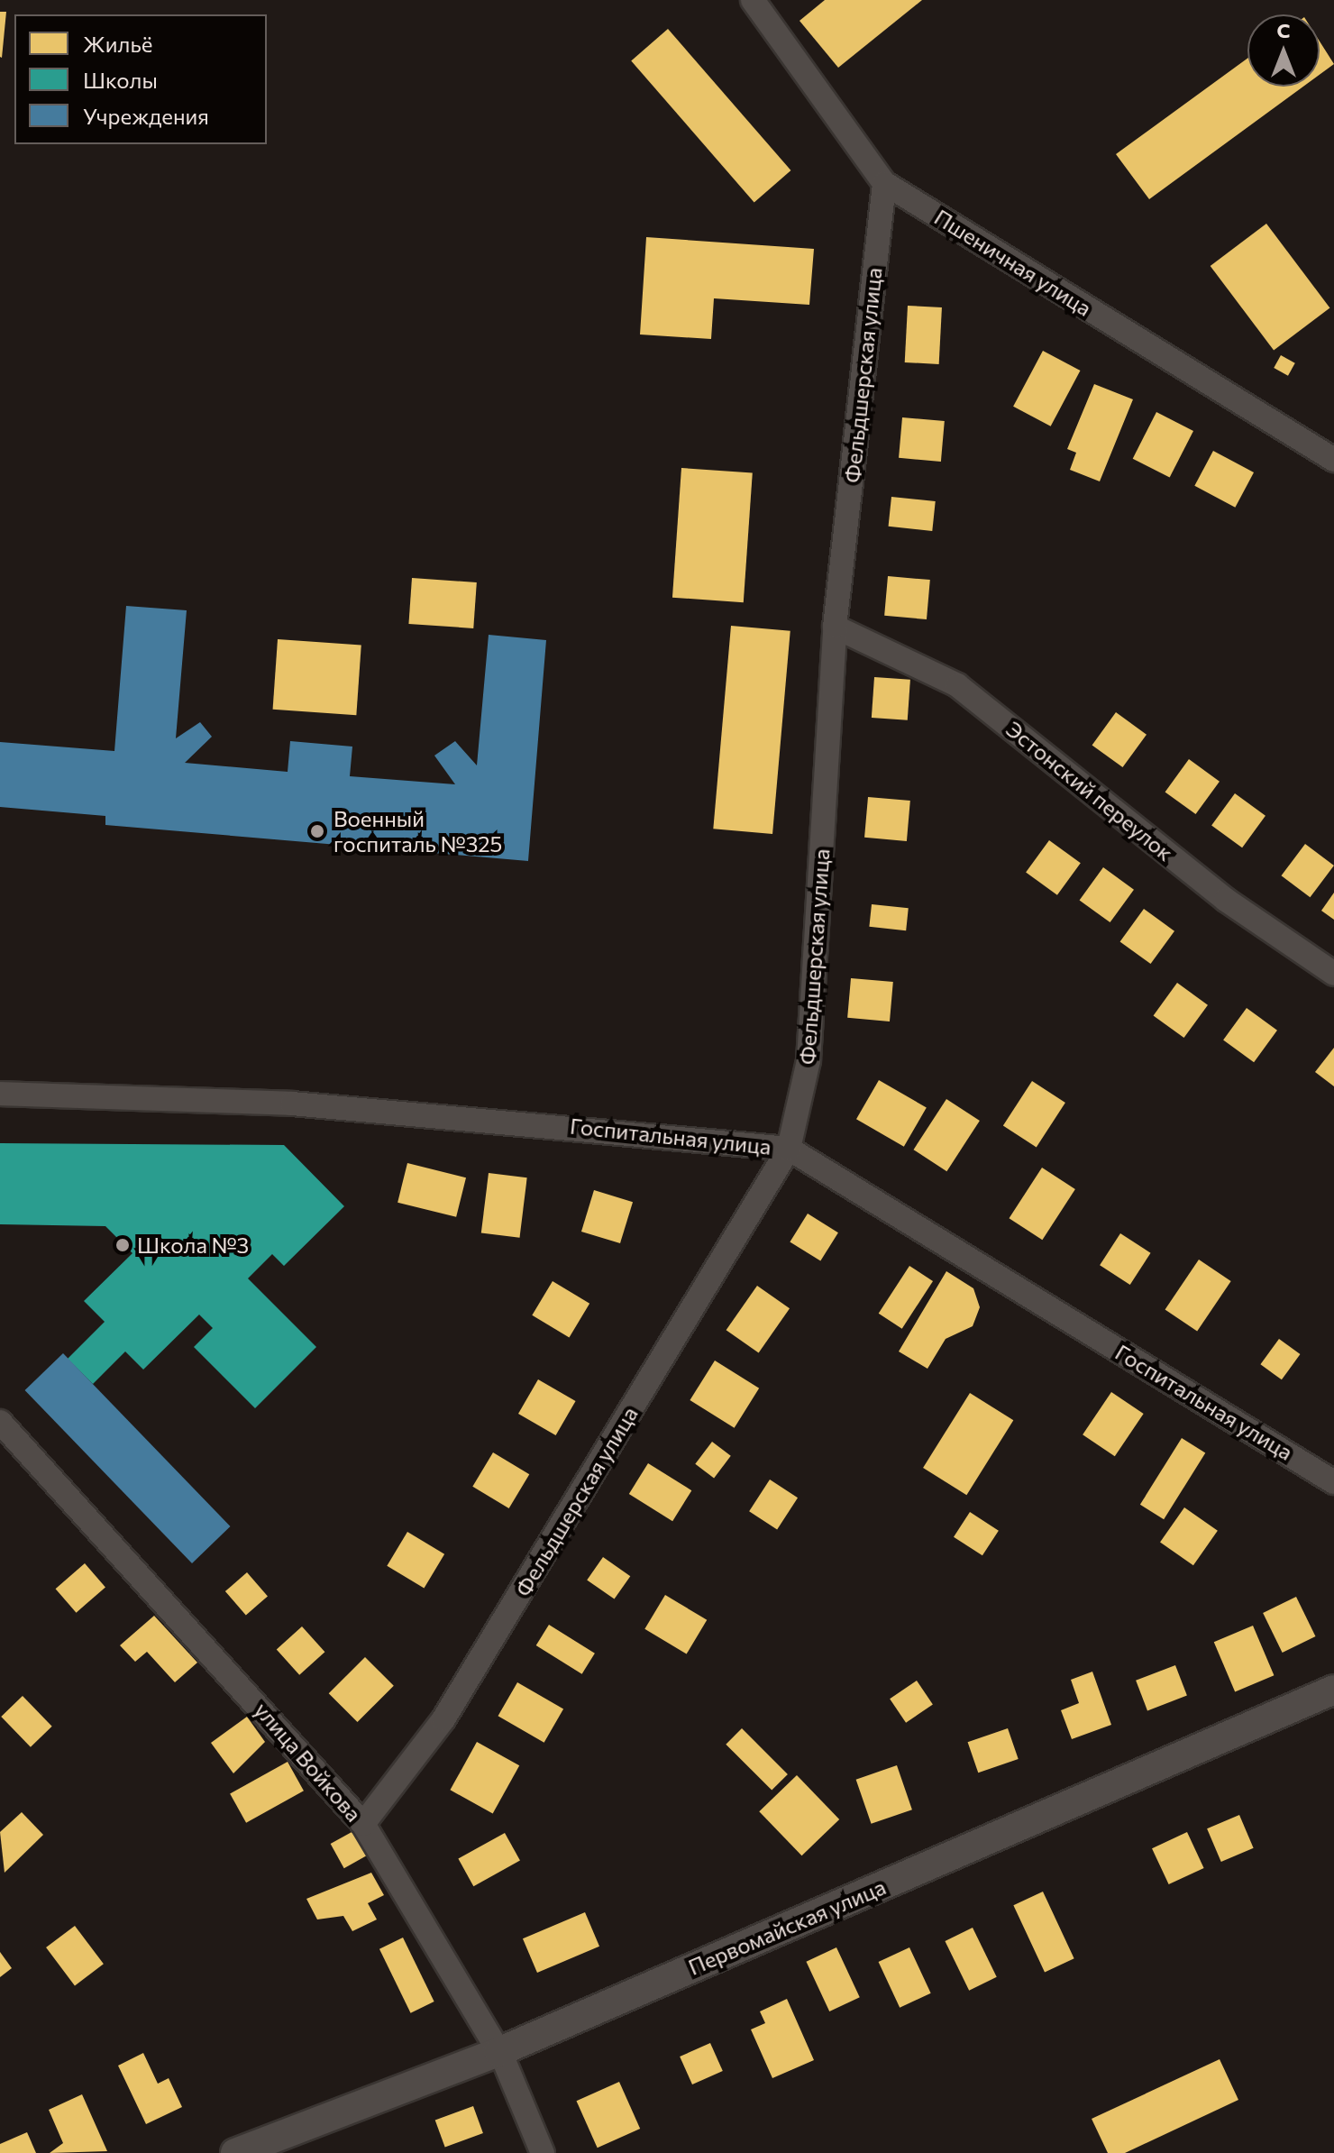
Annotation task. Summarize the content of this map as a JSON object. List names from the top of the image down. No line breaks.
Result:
{"streets":{"street":["Пшеничная улица","Фельдшерская улица","Эстонский переулок","Госпитальная улица","улица Войкова","Первомайская улица"]},"crossings":[["Пшеничная улица","Фельдшерская улица"],["Фельдшерская улица","Эстонский переулок"],["Фельдшерская улица","Госпитальная улица"],["Фельдшерская улица","улица Войкова"],["улица Войкова","Первомайская улица"]],"places":["Военный госпиталь №325","Школа №3"],"legend":["Жильё","Школы","Учреждения"],"north":"top"}
